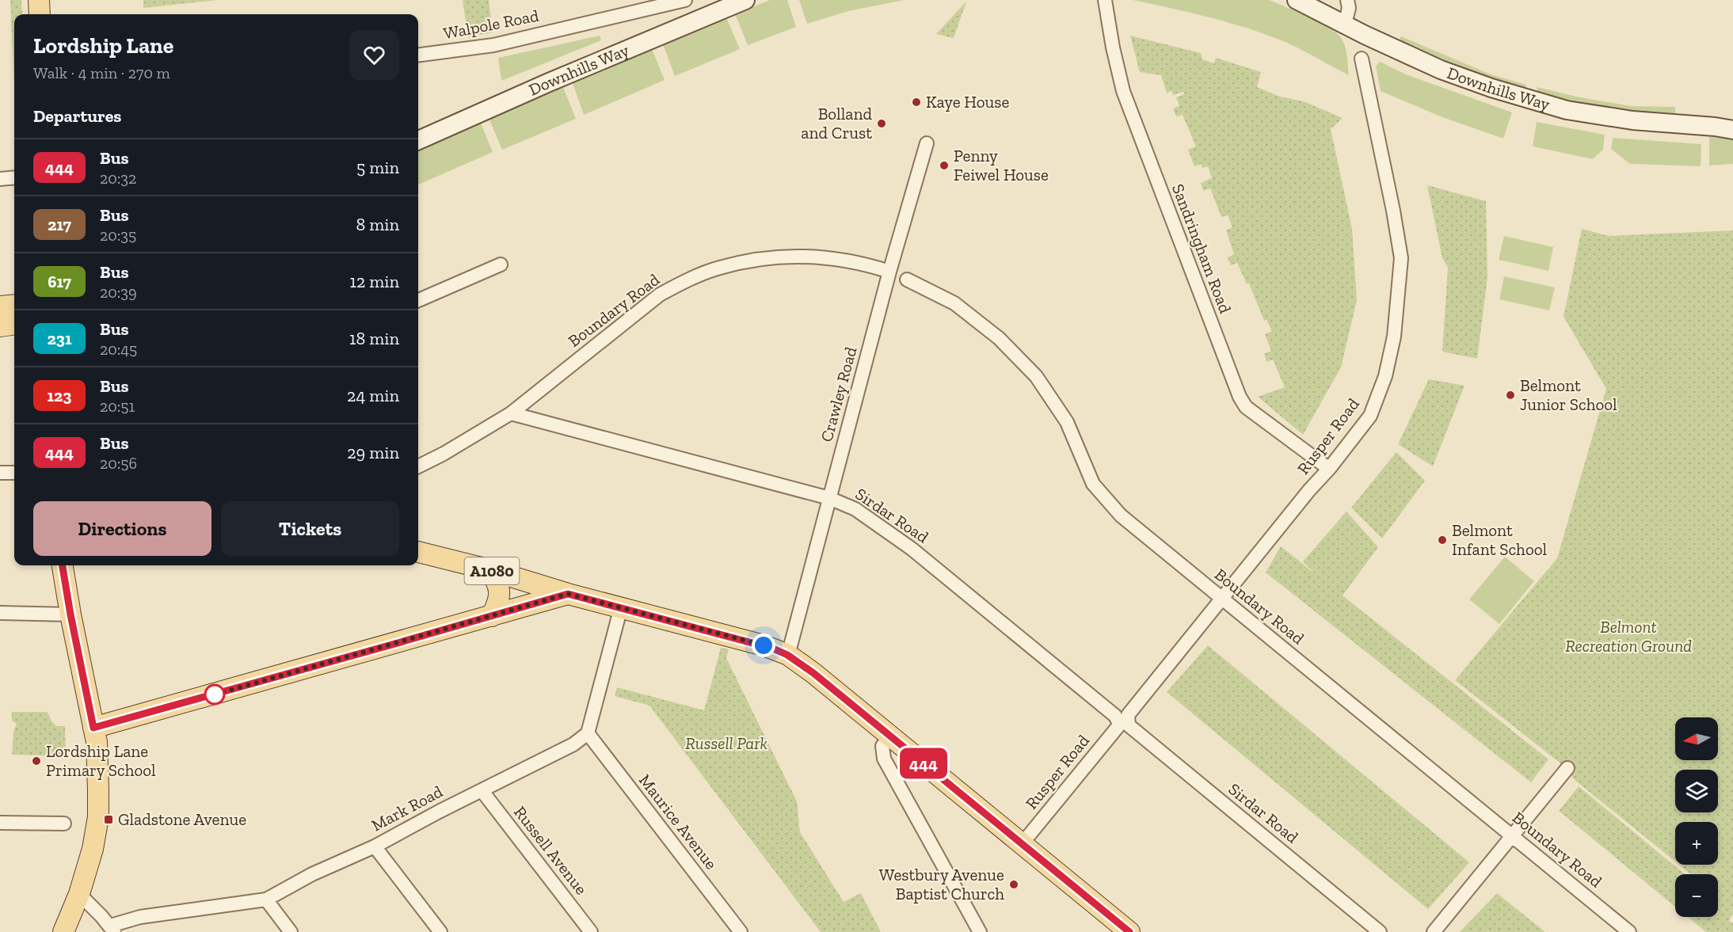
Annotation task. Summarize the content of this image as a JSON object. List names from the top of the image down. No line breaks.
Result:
{"streets":{"main road":["Downhills Way","A1080"],"street":["Walpole Road","Sandringham Road","Boundary Road","Crawley Road","Rusper Road","Sirdar Road","Mark Road","Maurice Avenue","Russell Avenue"]},"crossings":[["Sandringham Road","Rusper Road"],["Boundary Road","Crawley Road"],["Boundary Road","Rusper Road"],["Boundary Road","Sirdar Road"],["Crawley Road","Sirdar Road"],["Crawley Road","A1080"],["Rusper Road","Sirdar Road"],["Rusper Road","A1080"],["Mark Road","Maurice Avenue"],["Mark Road","Russell Avenue"]],"parks":["Belmont Recreation Ground","Russell Park"],"places":{"other":["Kaye House","Bolland and Crust","Penny Feiwel House","Belmont Junior School","Belmont Infant School","Lordship Lane Primary School","Westbury Avenue Baptist Church"],"transit":["Gladstone Avenue"]},"lines":["bus line 444"],"north":"left","page":{"on_map":"444","heading":[["Lordship Lane","Walk · 4 min · 270 m"],"Departures"],"list":[{"mark":"444","name":"Bus","note":"20:32","value":"5 min"},{"mark":"217","name":"Bus","note":"20:35","value":"8 min"},{"mark":"617","name":"Bus","note":"20:39","value":"12 min"},{"mark":"231","name":"Bus","note":"20:45","value":"18 min"},{"mark":"123","name":"Bus","note":"20:51","value":"24 min"},{"mark":"444","name":"Bus","note":"20:56","value":"29 min"}],"buttons":["Directions","Tickets"],"map_buttons":["+","−"]}}
